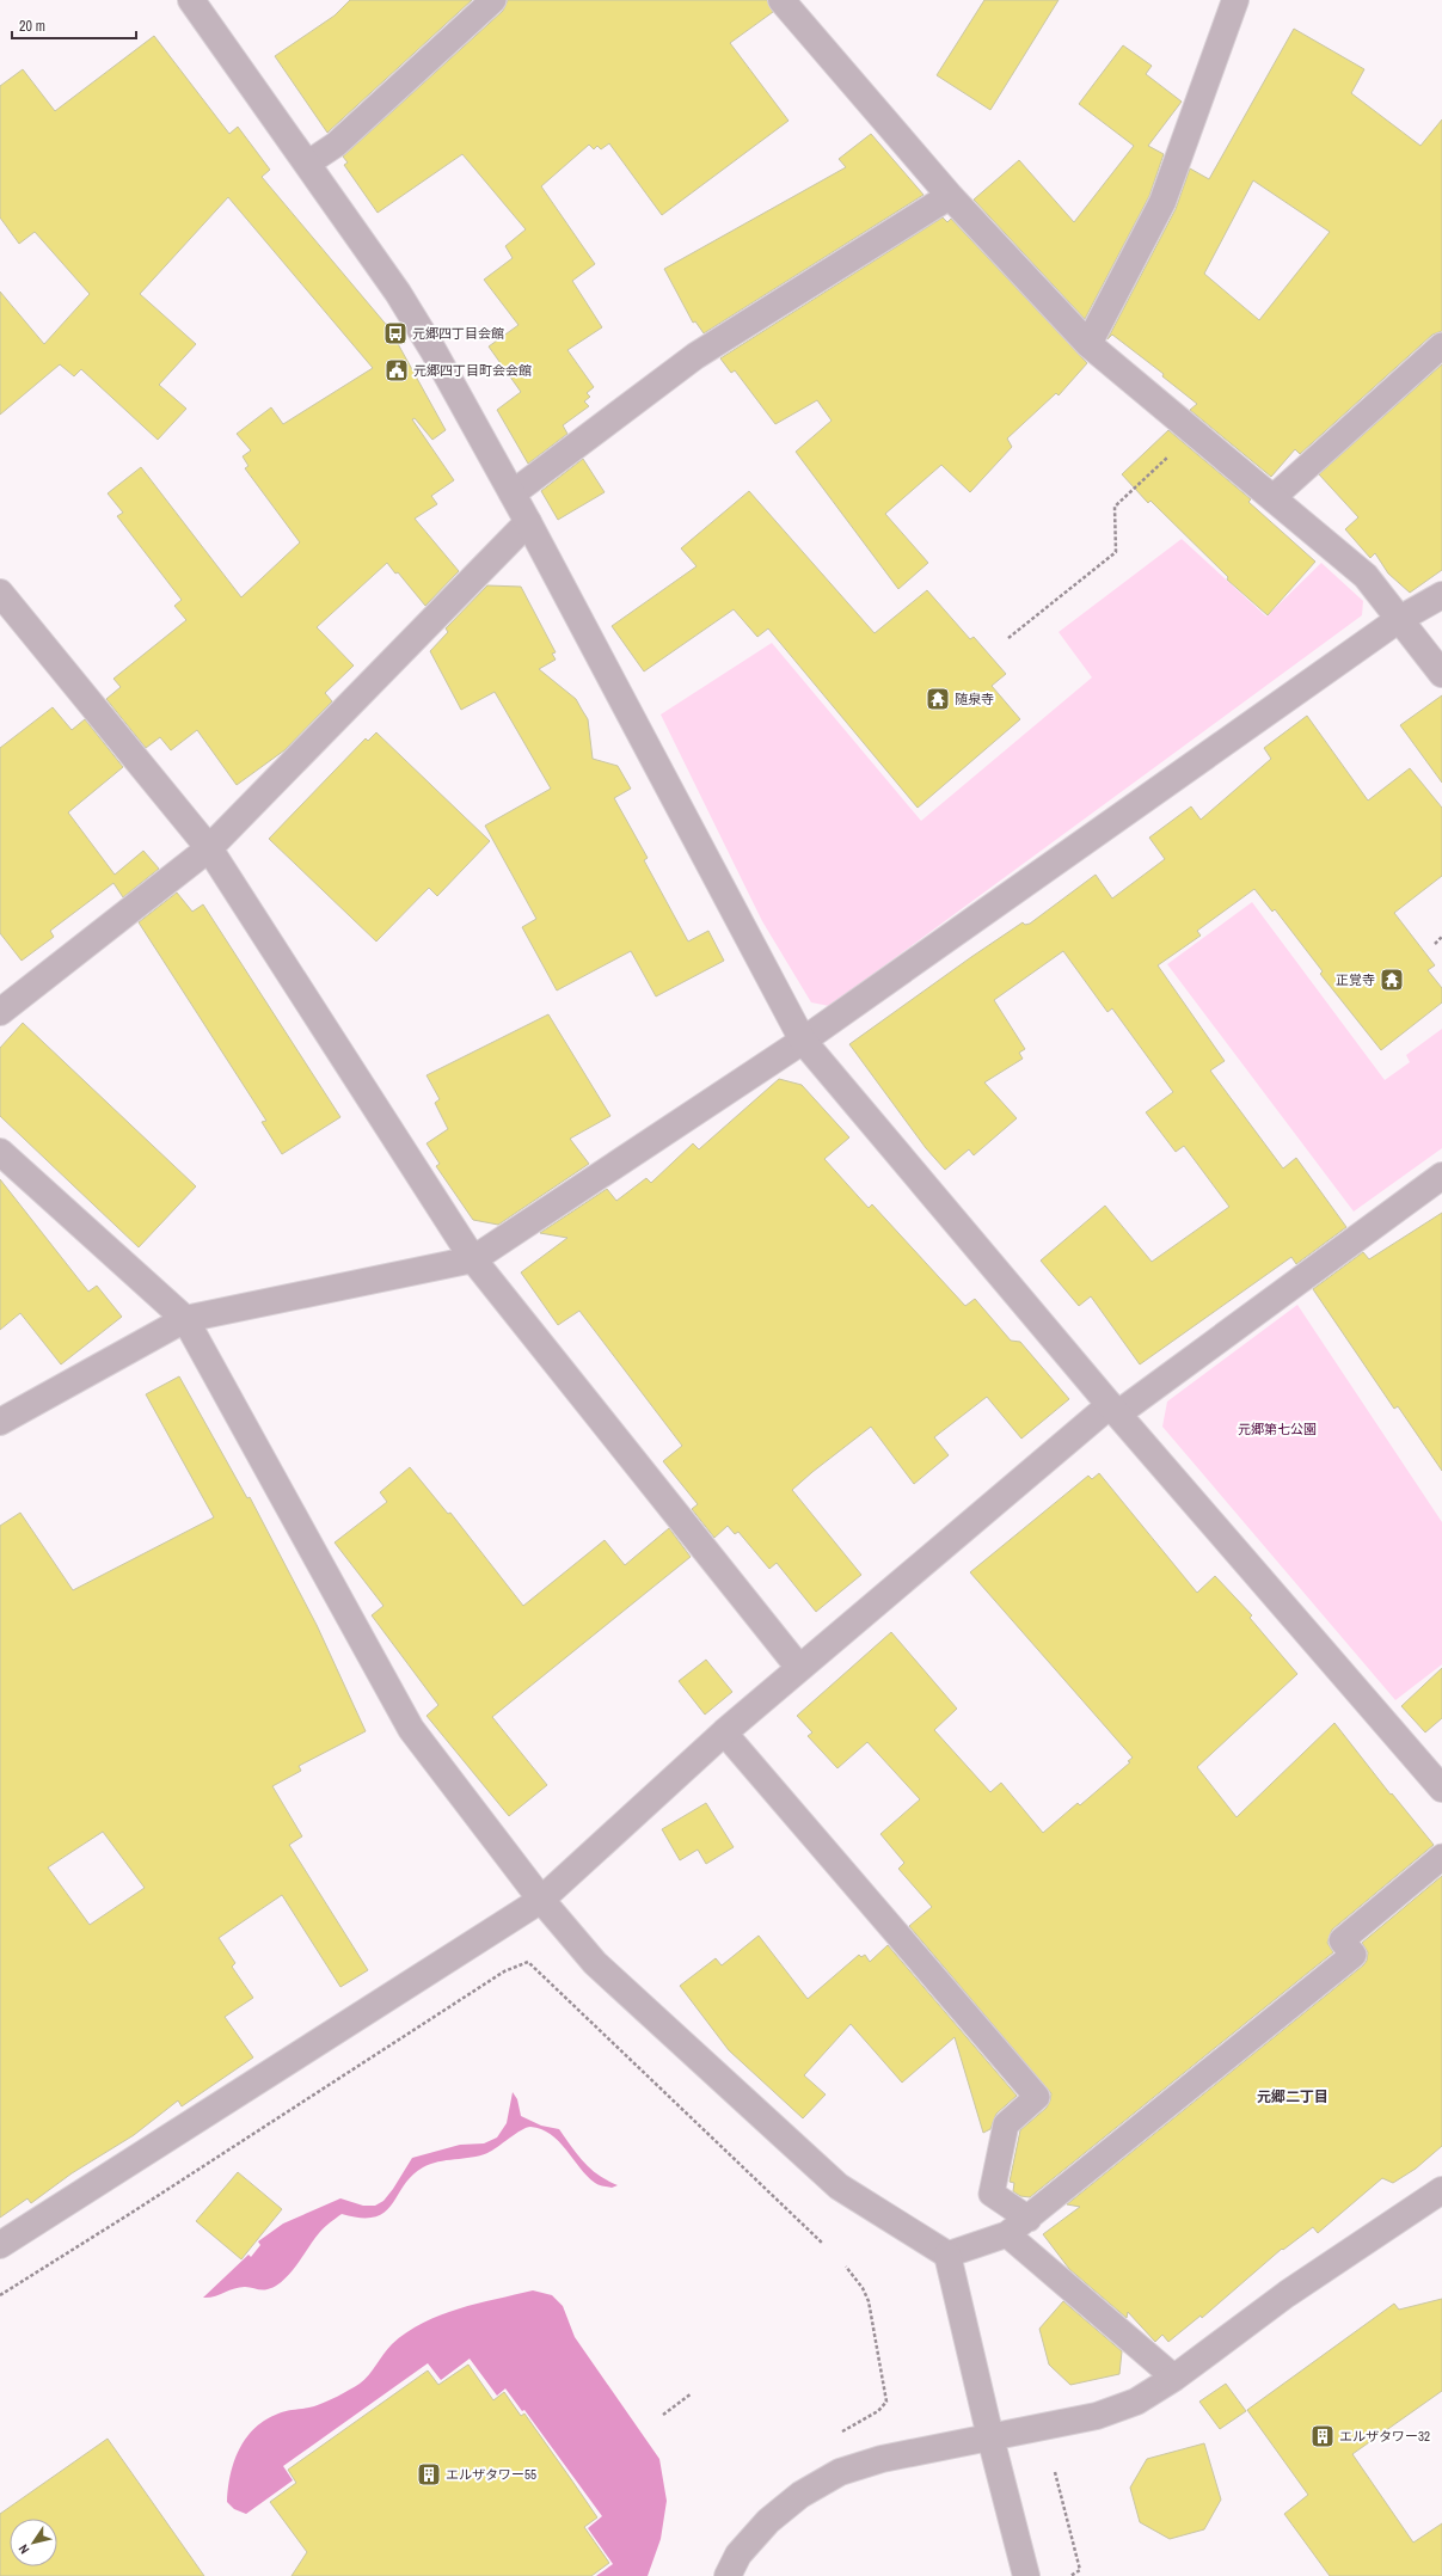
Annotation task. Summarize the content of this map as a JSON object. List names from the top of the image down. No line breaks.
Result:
{"districts":["元郷二丁目"],"parks":["元郷第七公園"],"places":{"bus stop":["元郷四丁目会館"],"public building":["元郷四丁目町会会館"],"temple":["随泉寺","正覚寺"],"building":["エルザタワー32","エルザタワー55"]},"scale_bar":"20 m","north":"bottom left"}
